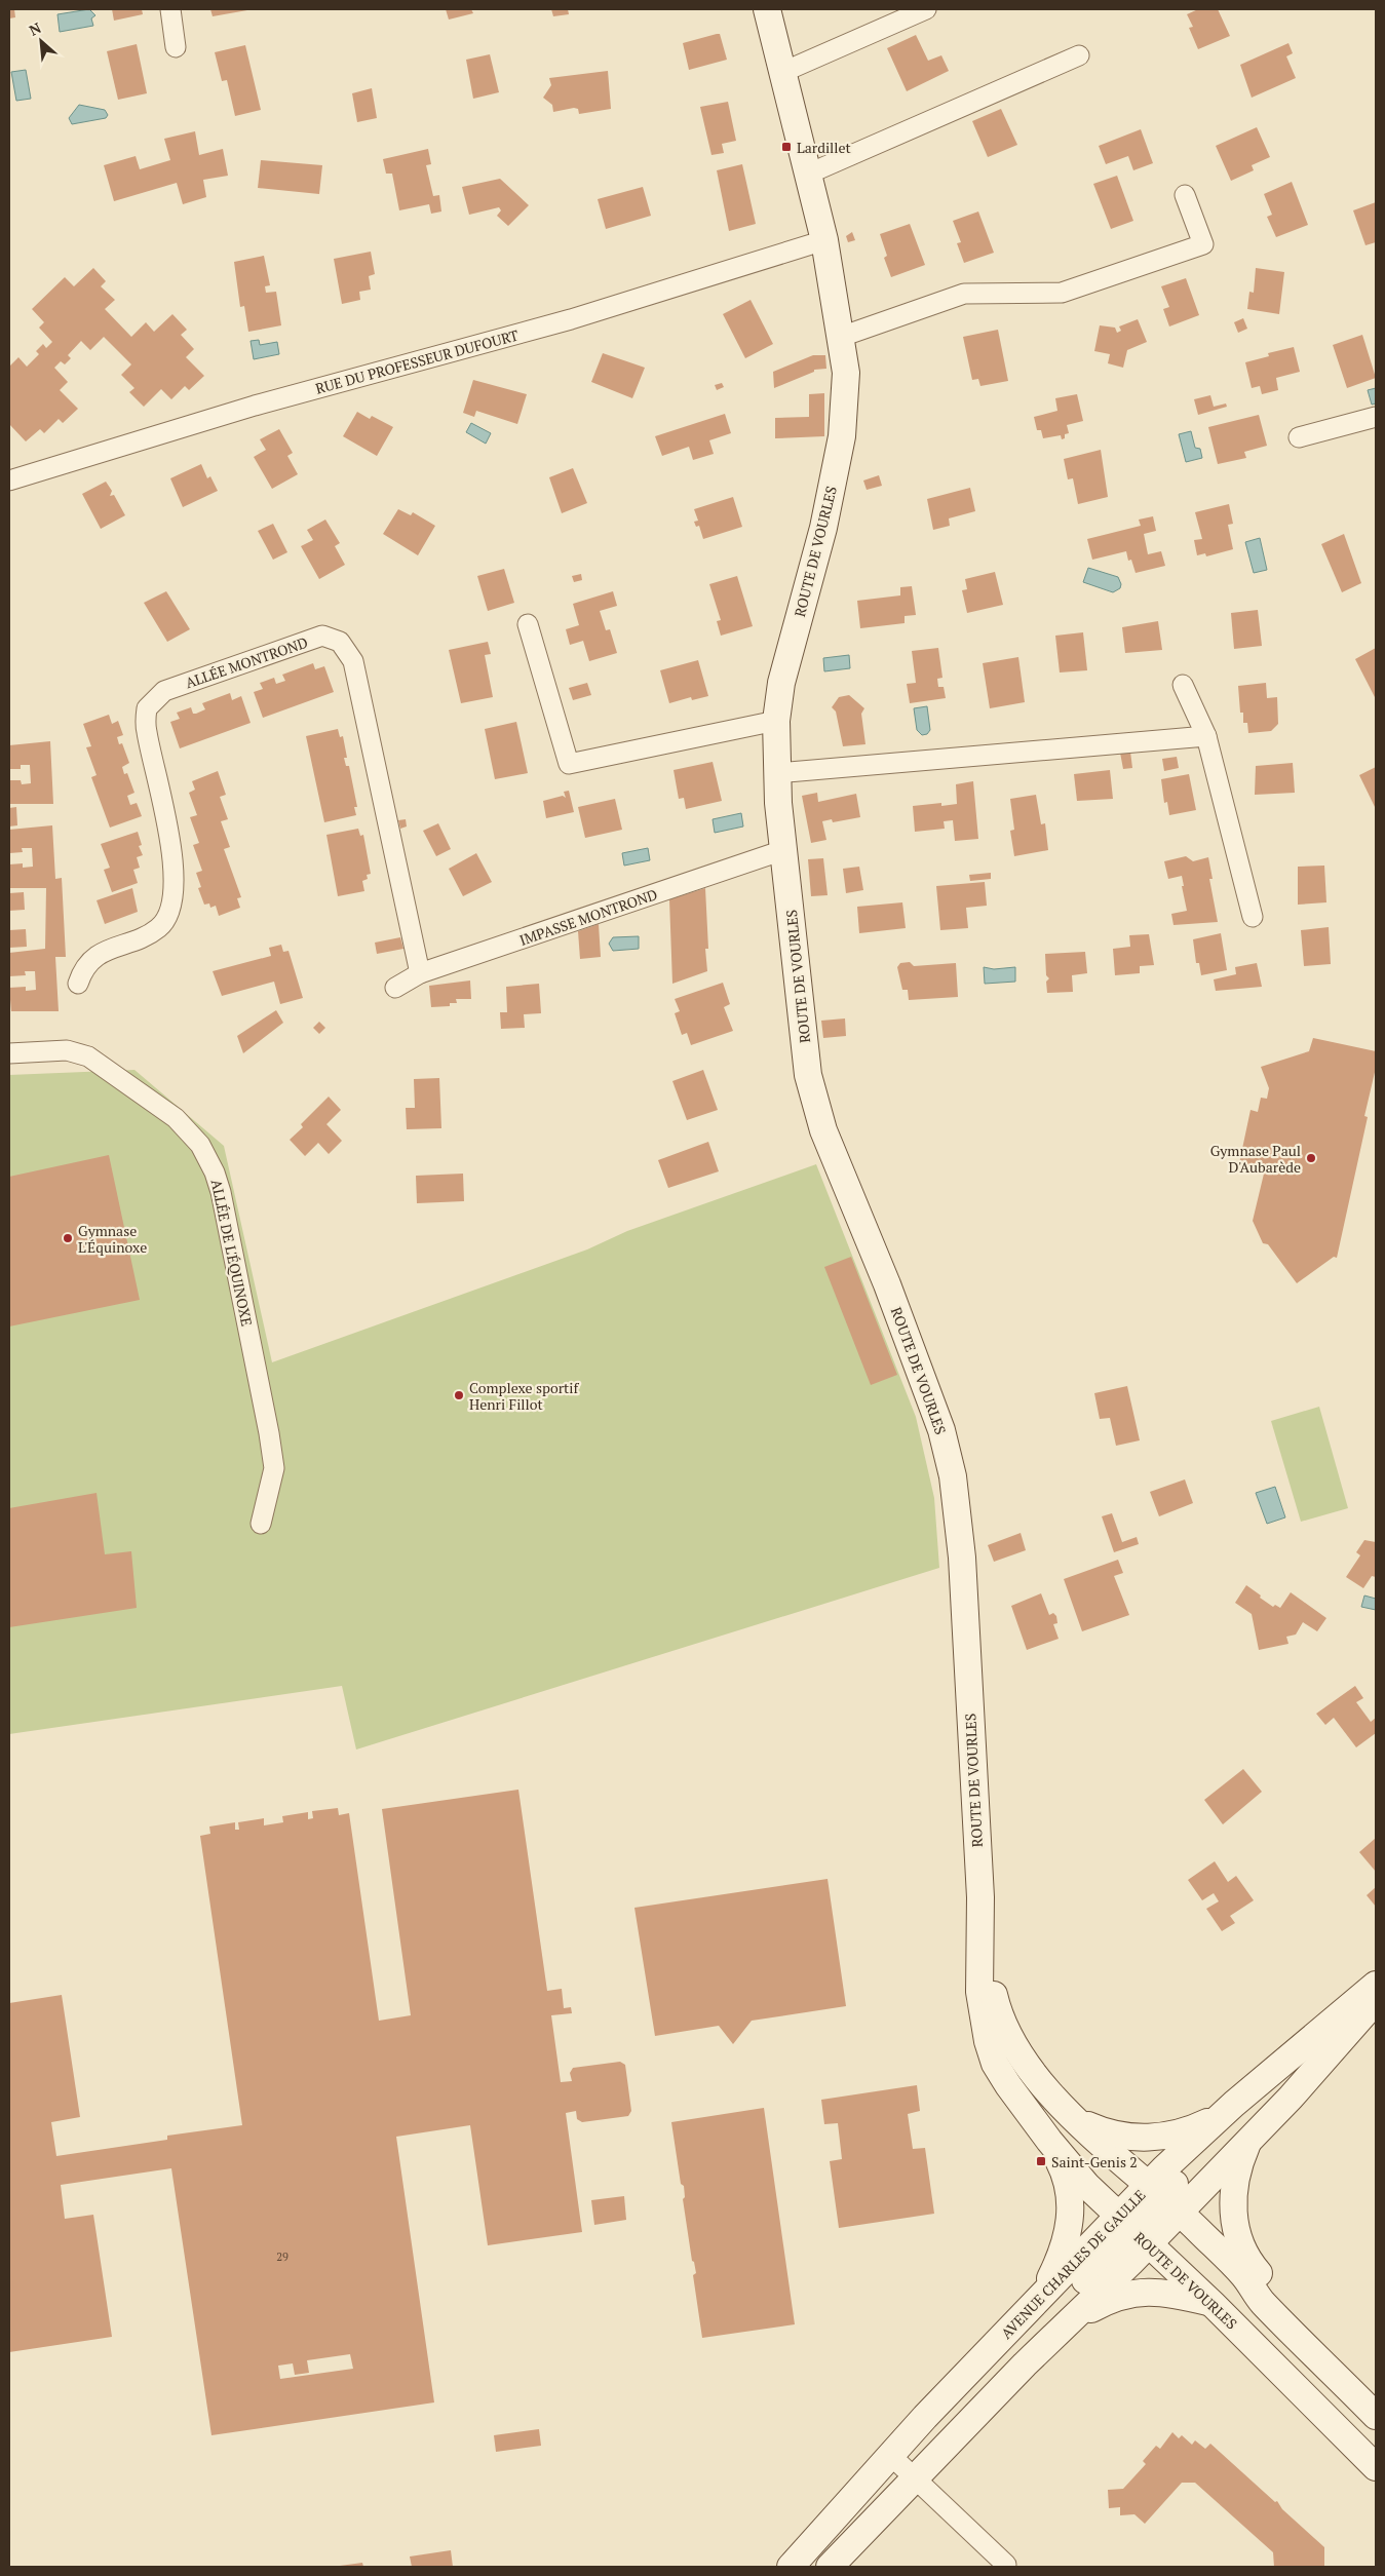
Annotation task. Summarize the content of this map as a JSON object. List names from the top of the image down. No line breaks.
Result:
{"streets":{"street":["RUE DU PROFESSEUR DUFOURT","ROUTE DE VOURLES","ALLÉE MONTROND","IMPASSE MONTROND","ALLÉE DE L'ÉQUINOXE","AVENUE CHARLES DE GAULLE"]},"crossings":[["RUE DU PROFESSEUR DUFOURT","ROUTE DE VOURLES"],["ROUTE DE VOURLES","IMPASSE MONTROND"],["ROUTE DE VOURLES","AVENUE CHARLES DE GAULLE"],["ALLÉE MONTROND","IMPASSE MONTROND"]],"places":{"transit":["Lardillet","Saint-Genis 2"],"other":["Gymnase Paul D'Aubarède","Gymnase L'Équinoxe","Complexe sportif Henri Fillot"]},"house_numbers":["29"],"north":"top left"}
